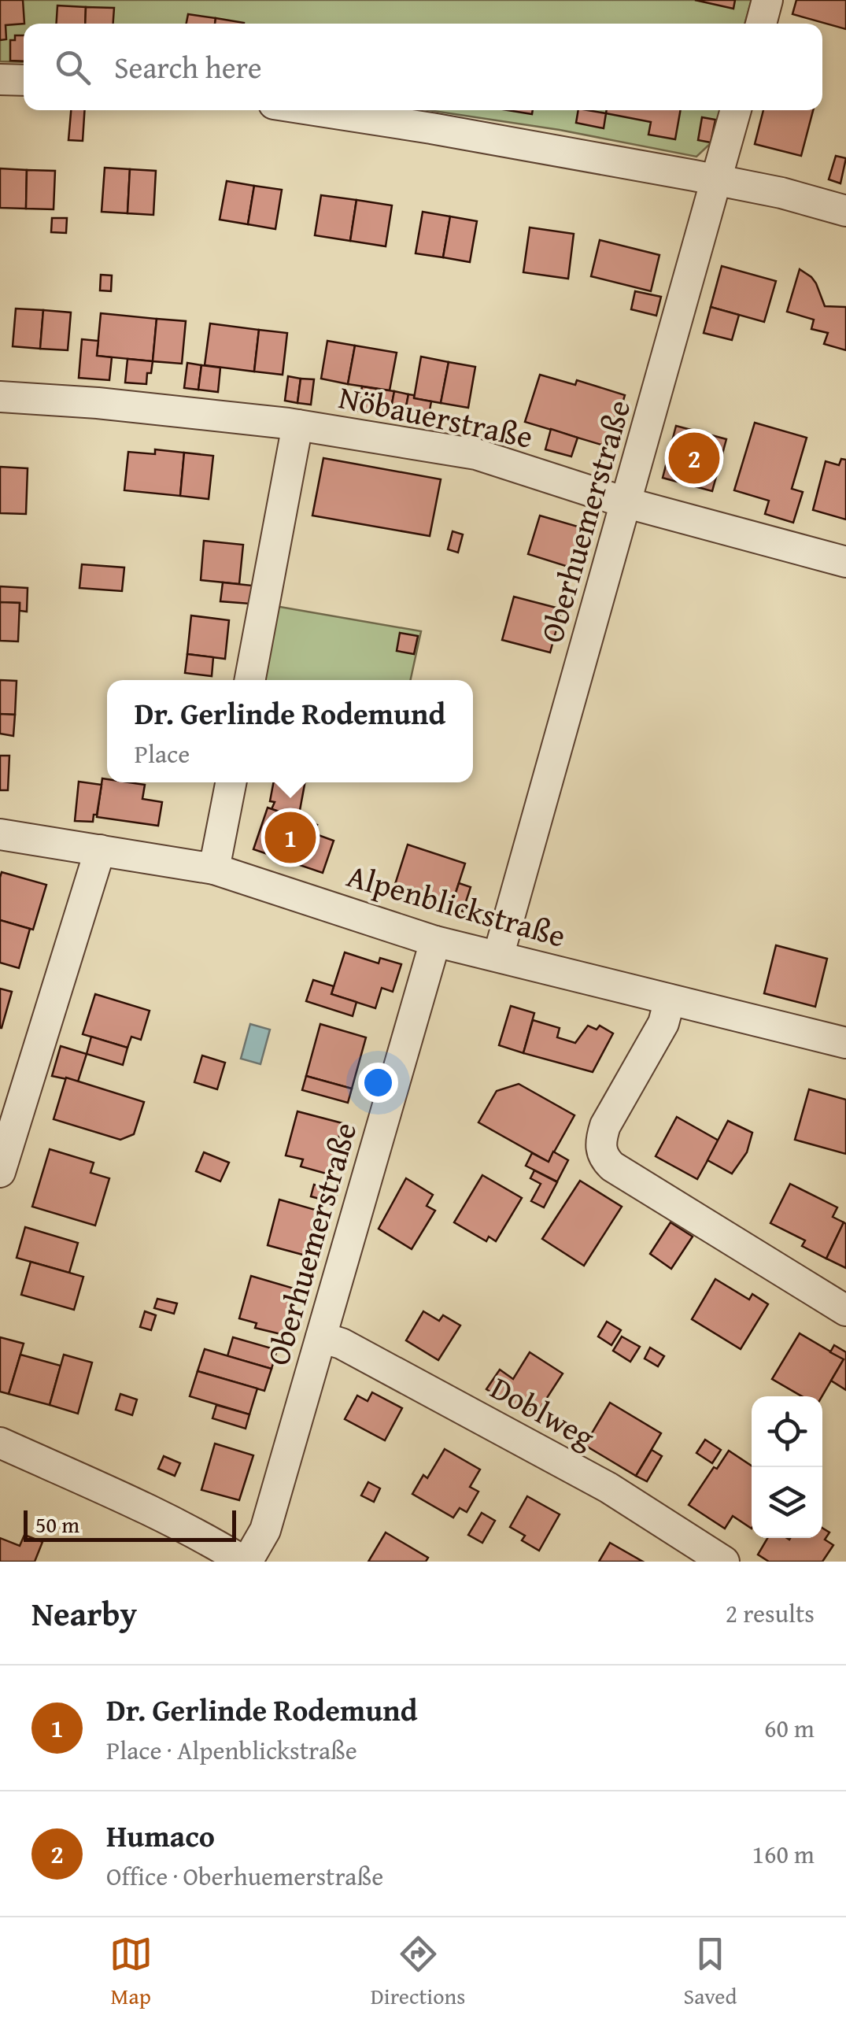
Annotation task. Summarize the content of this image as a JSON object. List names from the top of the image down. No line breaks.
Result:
{"streets":{"street":["Nöbauerstraße","Oberhuemerstraße","Alpenblickstraße","Doblweg"]},"crossings":[["Nöbauerstraße","Oberhuemerstraße"],["Oberhuemerstraße","Alpenblickstraße"],["Oberhuemerstraße","Doblweg"]],"scale_bar":"50 m","page":{"search":"Search here","pins":["2","1"],"popup":["Dr. Gerlinde Rodemund","Place"],"scale":"50 m","heading":["Nearby","2 results"],"list":[{"mark":"1","name":"Dr. Gerlinde Rodemund","note":"Place · Alpenblickstraße","value":"60 m"},{"mark":"2","name":"Humaco","note":"Office · Oberhuemerstraße","value":"160 m"}],"nav":["Map","Directions","Saved"]}}
